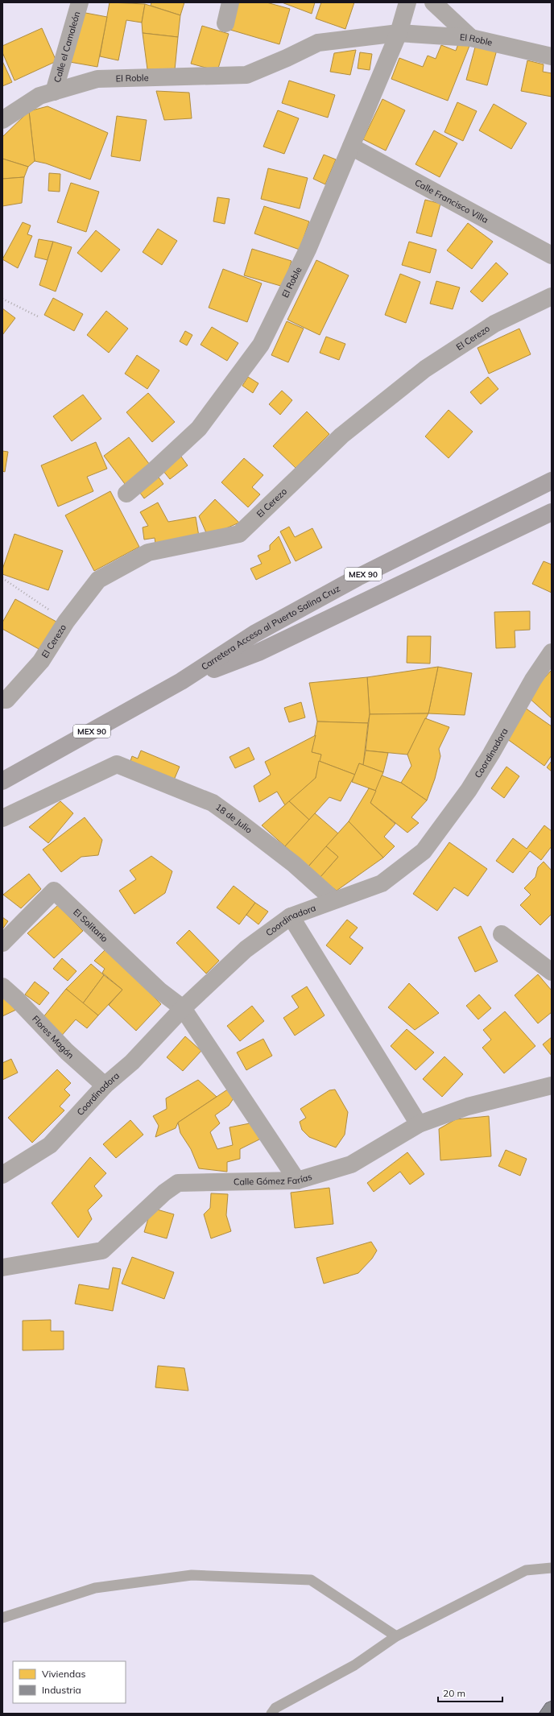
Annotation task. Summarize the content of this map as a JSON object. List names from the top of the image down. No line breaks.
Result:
{"streets":{"main road":["MEX 90","Carretera Acceso al Puerto Salina Cruz"],"street":["El Roble","Calle el Camaleón","Calle Francisco Villa","El Cerezo","Coordinadora","18 de Julio","El Solitario","Flores Magón","Calle Gómez Farías"]},"crossings":[["El Roble","Calle el Camaleón"],["El Roble","Calle Francisco Villa"],["Coordinadora","18 de Julio"],["Coordinadora","El Solitario"],["Coordinadora","Flores Magón"]],"legend":["Viviendas","Industria"],"scale_bar":"20 m"}
